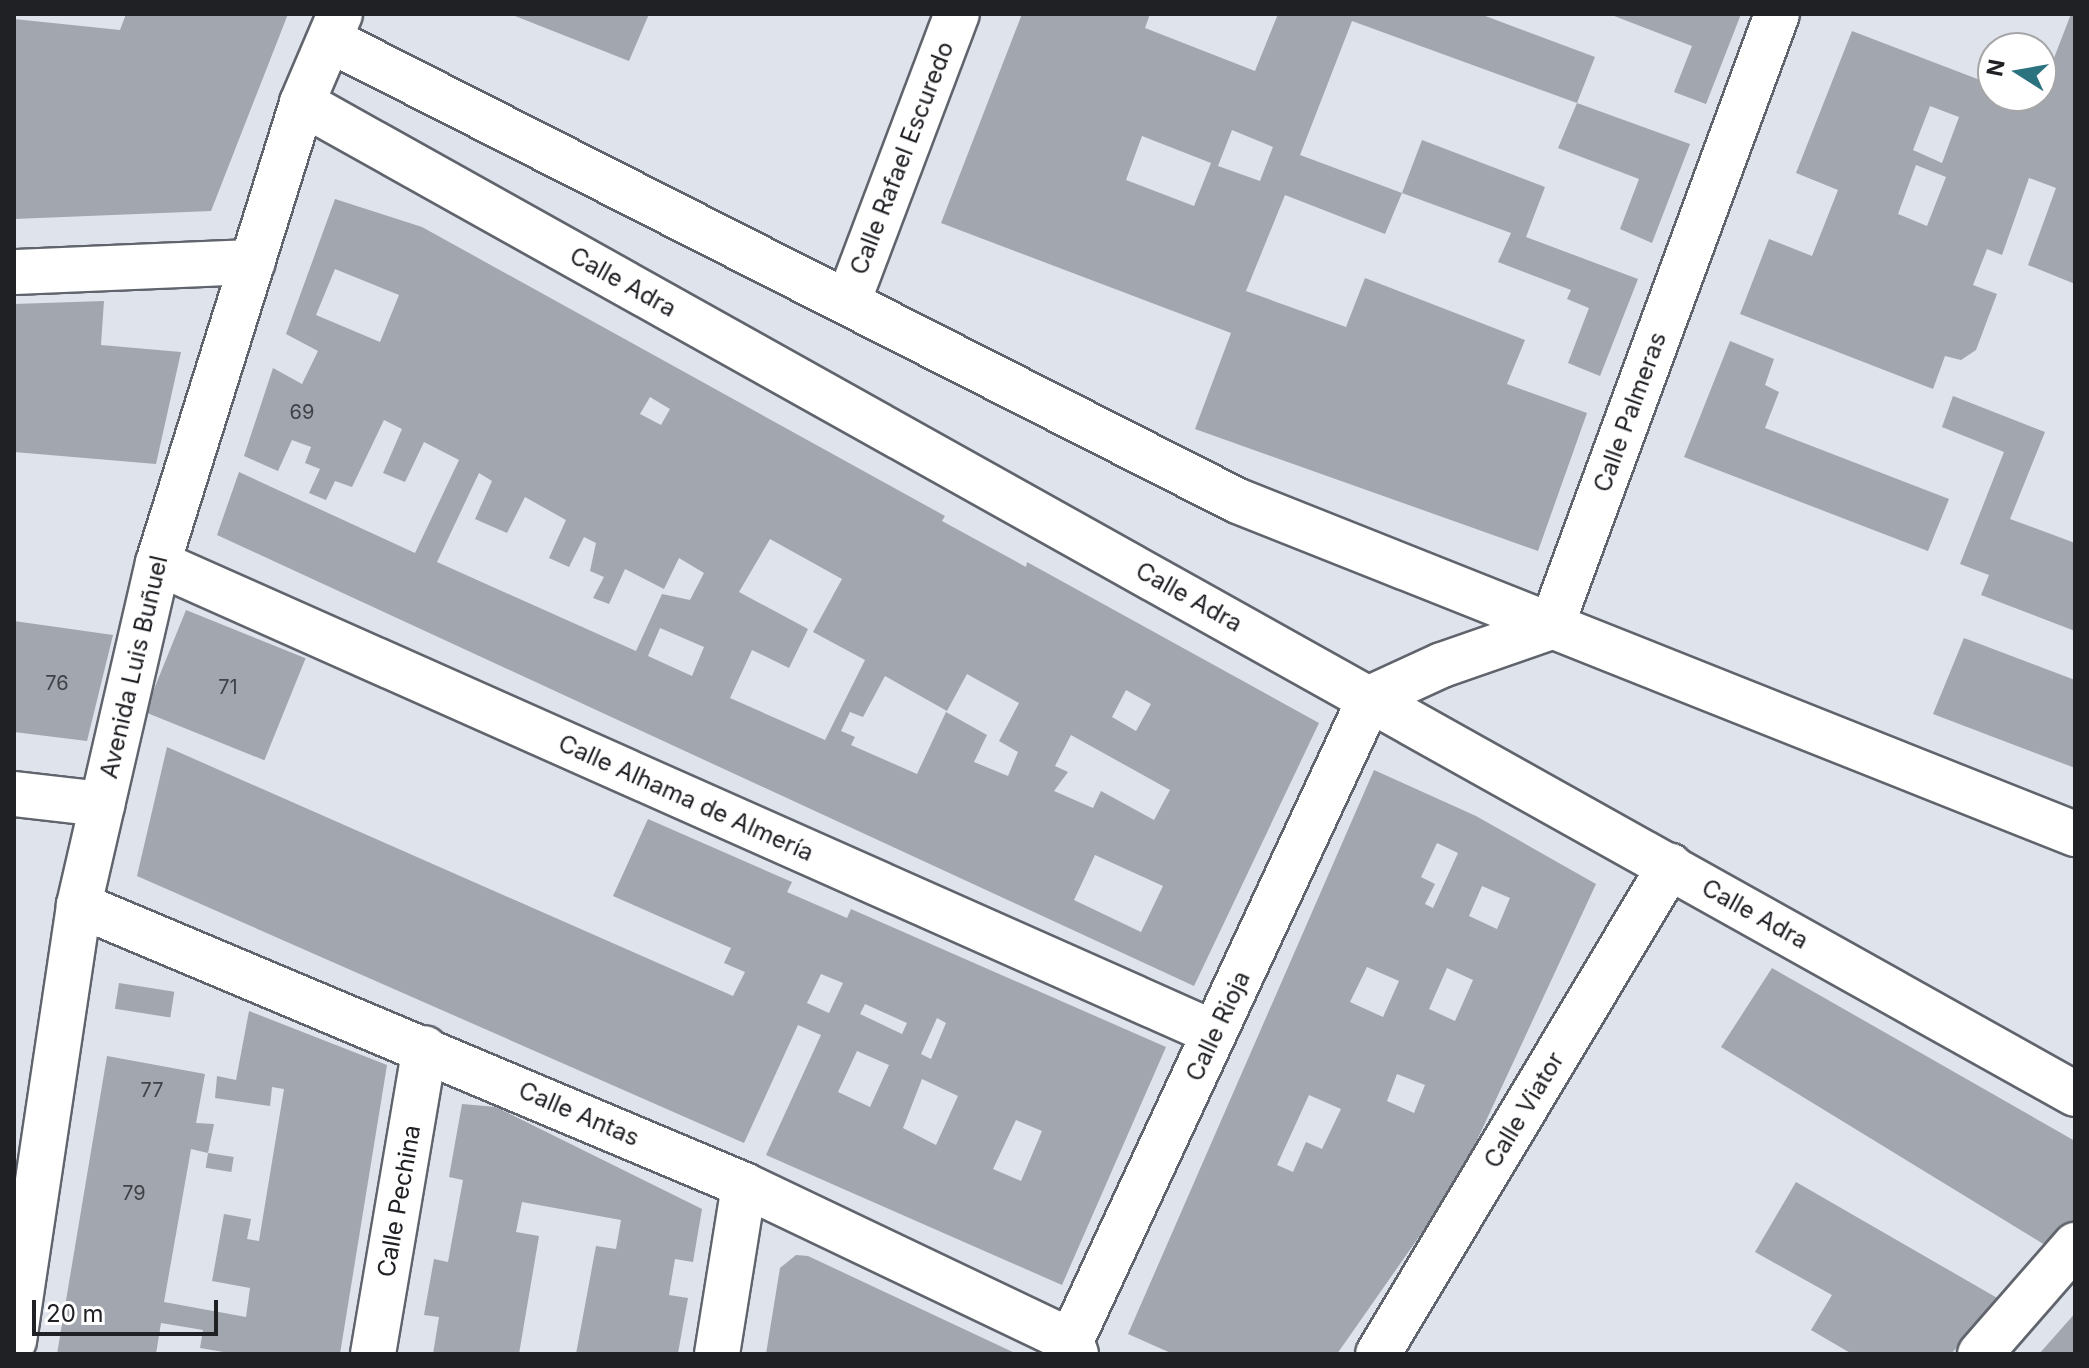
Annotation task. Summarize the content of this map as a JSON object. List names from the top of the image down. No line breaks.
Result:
{"streets":{"street":["Calle Rafael Escuredo","Calle Adra","Calle Palmeras","Avenida Luis Buñuel","Calle Alhama de Almería","Calle Rioja","Calle Viator","Calle Antas","Calle Pechina"]},"crossings":[["Calle Adra","Avenida Luis Buñuel"],["Calle Adra","Calle Rioja"],["Calle Adra","Calle Viator"],["Avenida Luis Buñuel","Calle Alhama de Almería"],["Avenida Luis Buñuel","Calle Antas"],["Calle Alhama de Almería","Calle Rioja"],["Calle Rioja","Calle Antas"],["Calle Antas","Calle Pechina"]],"house_numbers":["69","76","71","77","79"],"scale_bar":"20 m","north":"left"}
